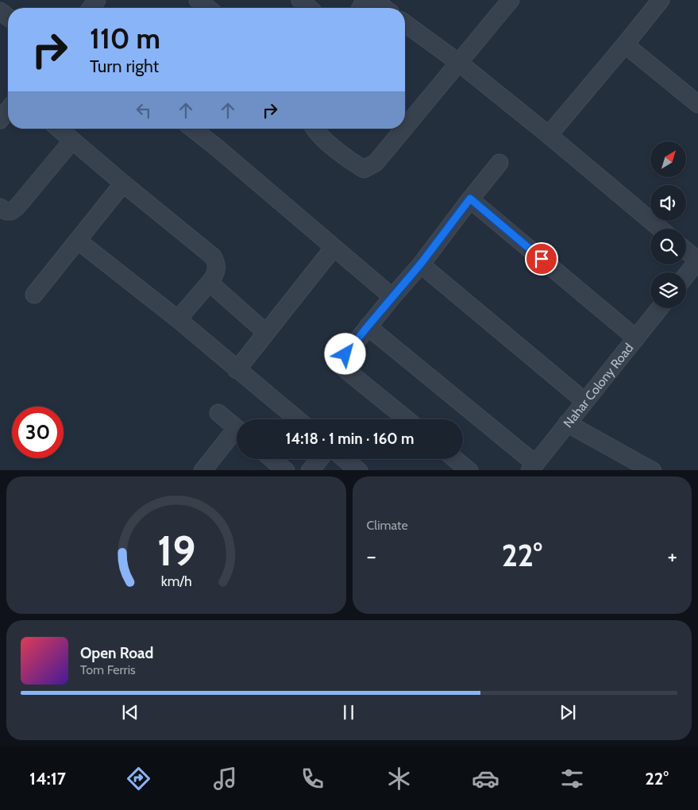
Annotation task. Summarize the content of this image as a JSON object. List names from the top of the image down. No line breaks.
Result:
{"streets":{"street":["Nahar Colony Road"]},"north":"top right","page":{"turn":["110 m","Turn right"],"limit":"30","trip":"14:18 · 1 min · 160 m","tile":"Climate","heat":["−","22°","+"],"song":["Open Road","Tom Ferris"],"tabs":["14:17","22°"],"gauge":["19","km/h"]}}
